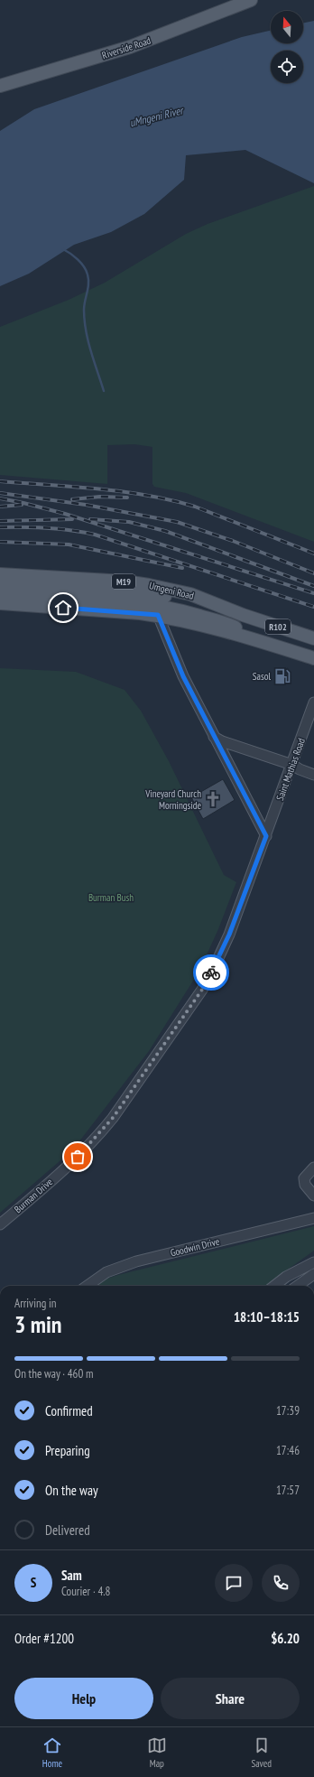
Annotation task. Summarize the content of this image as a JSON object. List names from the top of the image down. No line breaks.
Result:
{"streets":{"main road":["Riverside Road","M19","Umgeni Road","R102"],"street":["Saint Mathias Road","Burman Drive","Goodwin Drive"]},"crossings":[["Saint Mathias Road","Burman Drive"]],"water":["uMngeni River"],"parks":["Burman Bush"],"places":{"fuel station":["Sasol"],"church":["Vineyard Church Morningside"]},"north":"top","page":{"heading":["3 min","Arriving in","18:10–18:15"],"panel":["Sam","Courier · 4.8","Order #1200","$6.20"],"bar":"On the way · 460 m","list":[["Confirmed","17:39"],["Preparing","17:46"],["On the way","17:57"],"Delivered"],"round":"S","buttons":["Help","Share"],"tabs":["Home","Map","Saved"]}}
